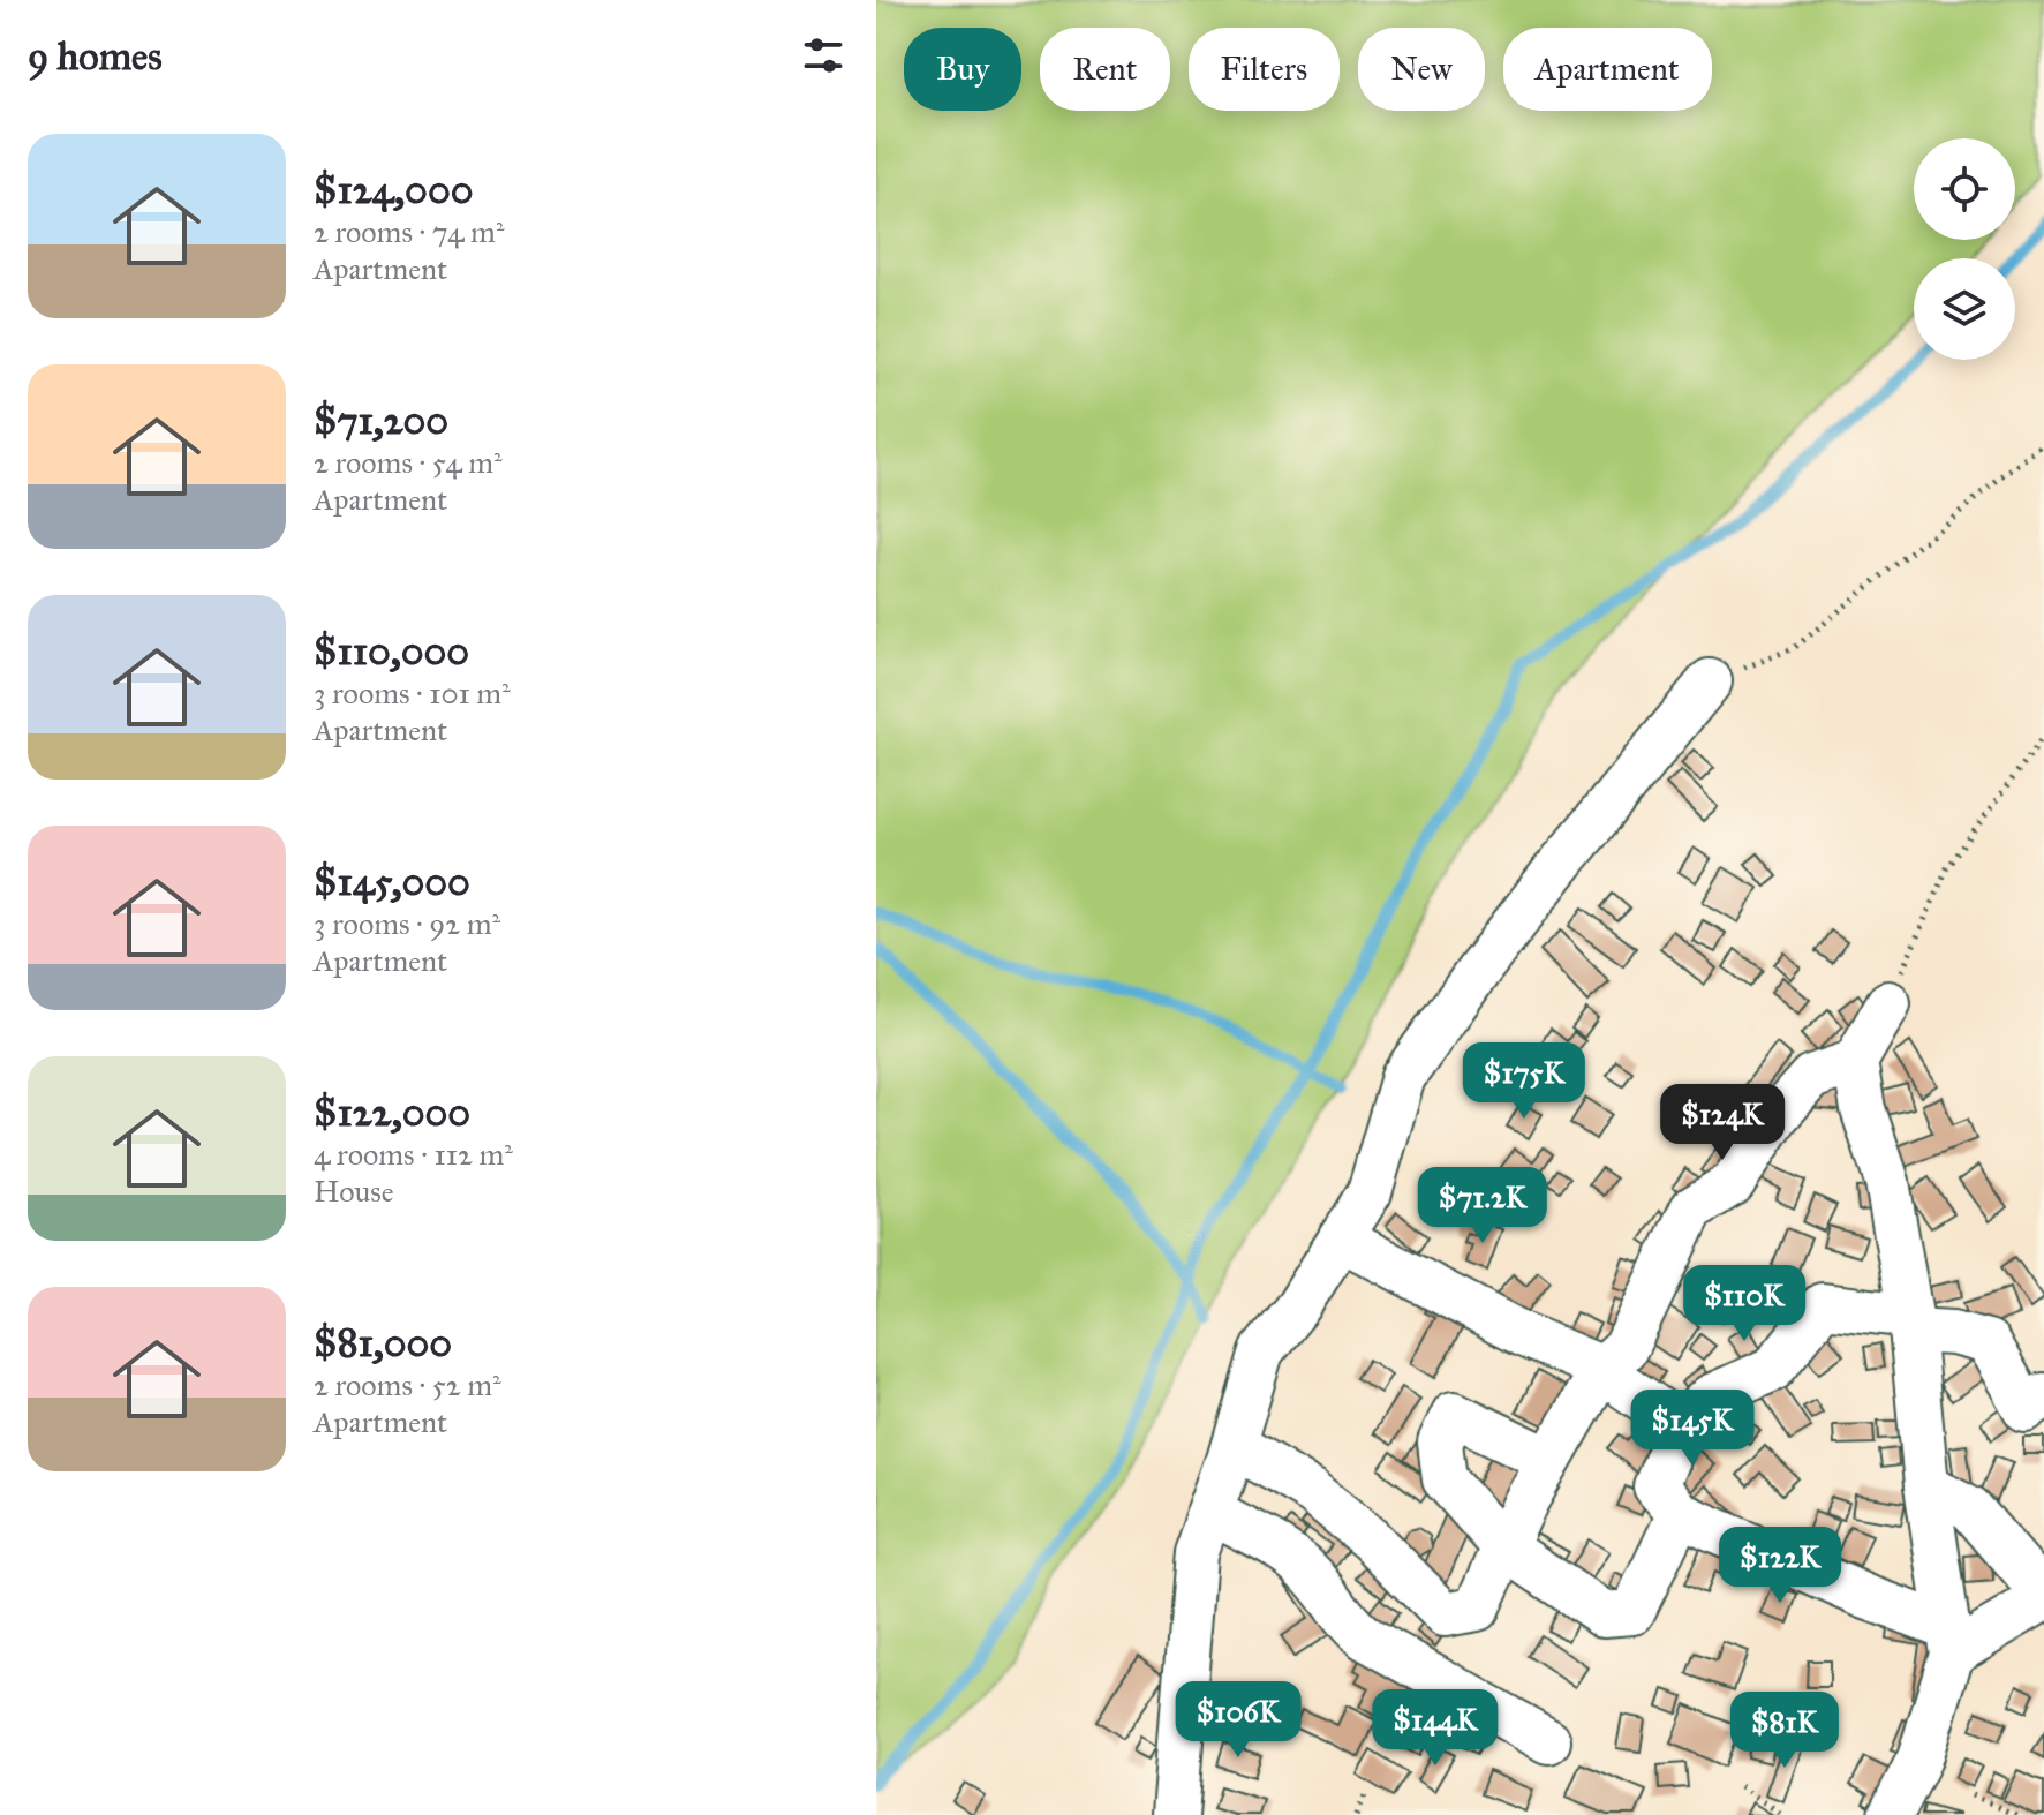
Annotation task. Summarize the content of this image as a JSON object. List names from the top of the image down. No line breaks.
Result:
{"page":{"heading":"9 homes","chip":["Buy","Rent","Filters","New","Apartment"],"list":[{"name":"$124,000","note":"2 rooms · 74 m² · Apartment"},{"name":"$71,200","note":"2 rooms · 54 m² · Apartment"},{"name":"$110,000","note":"3 rooms · 101 m² · Apartment"},{"name":"$145,000","note":"3 rooms · 92 m² · Apartment"},{"name":"$122,000","note":"4 rooms · 112 m² · House"},{"name":"$81,000","note":"2 rooms · 52 m² · Apartment"}],"price":["$175K","$124K","$71.2K","$110K","$145K","$122K","$106K","$144K","$81K"]}}
